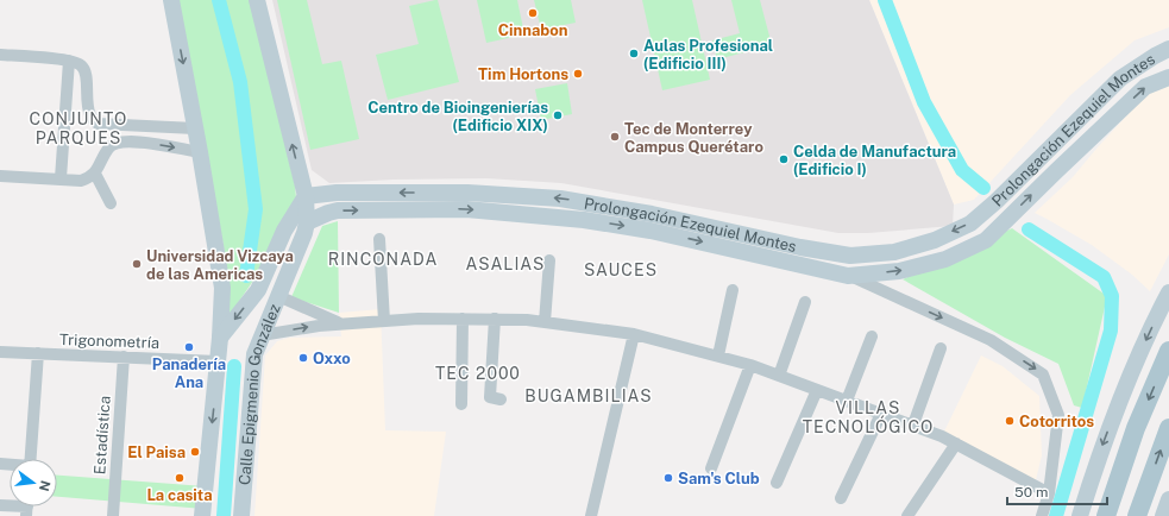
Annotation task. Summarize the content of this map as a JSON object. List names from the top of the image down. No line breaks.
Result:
{"streets":{"main road":["Prolongación Ezequiel Montes","Calle Epigmenio González"],"street":["Trigonometría","Estadística"]},"crossings":[["Prolongación Ezequiel Montes","Calle Epigmenio González"],["Trigonometría","Estadística"]],"districts":["CONJUNTO PARQUES","RINCONADA","ASALIAS","SAUCES","TEC 2000","BUGAMBILIAS","VILLAS TECNOLÓGICO"],"places":["Cinnabon","Aulas Profesional (Edificio III)","Tim Hortons","Centro de Bioingenierías (Edificio XIX)","Tec de Monterrey Campus Querétaro","Celda de Manufactura (Edificio I)","Universidad Vizcaya de las Americas","Panadería Ana","Oxxo","Cotorritos","El Paisa","La casita","Sam's Club"],"scale_bar":"50 m","north":"right"}
